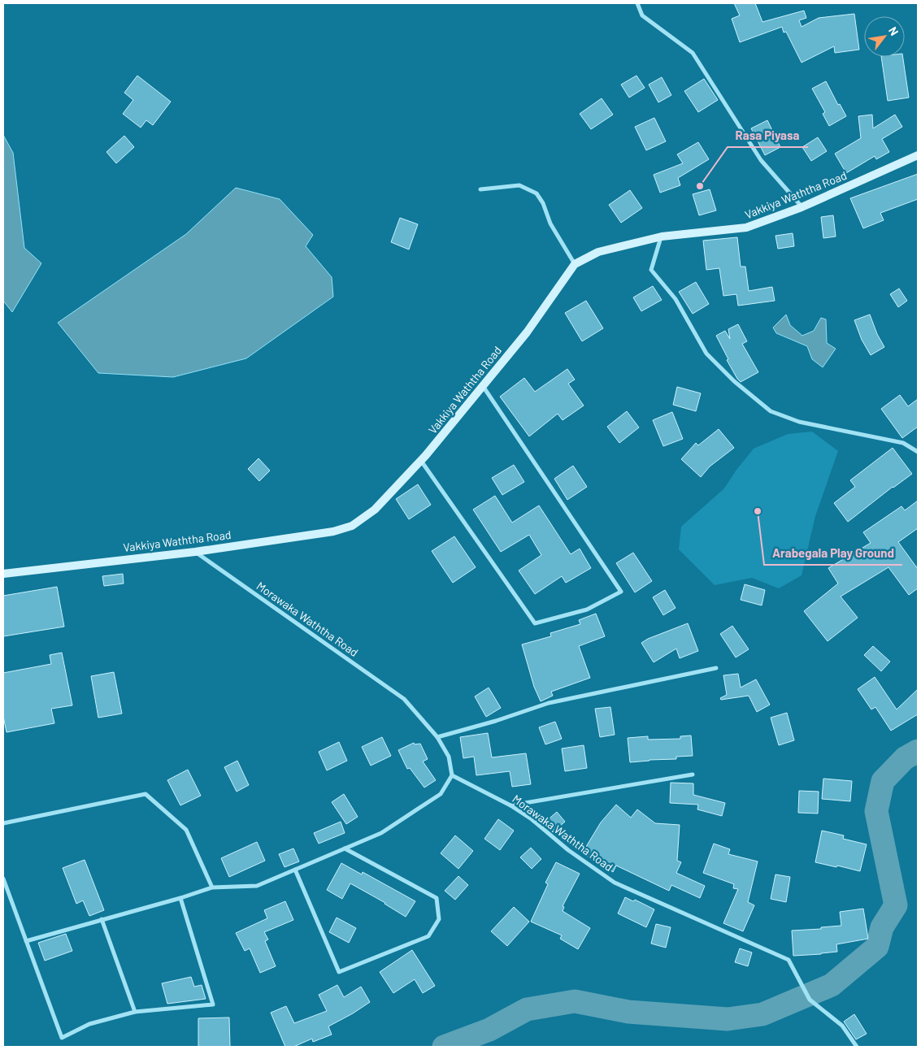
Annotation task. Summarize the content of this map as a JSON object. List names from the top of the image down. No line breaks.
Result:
{"streets":{"street":["Vakkiya Waththa Road","Morawaka Waththa Road"]},"crossings":[["Vakkiya Waththa Road","Morawaka Waththa Road"]],"places":["Rasa Piyasa","Arabegala Play Ground"],"north":"top right"}
